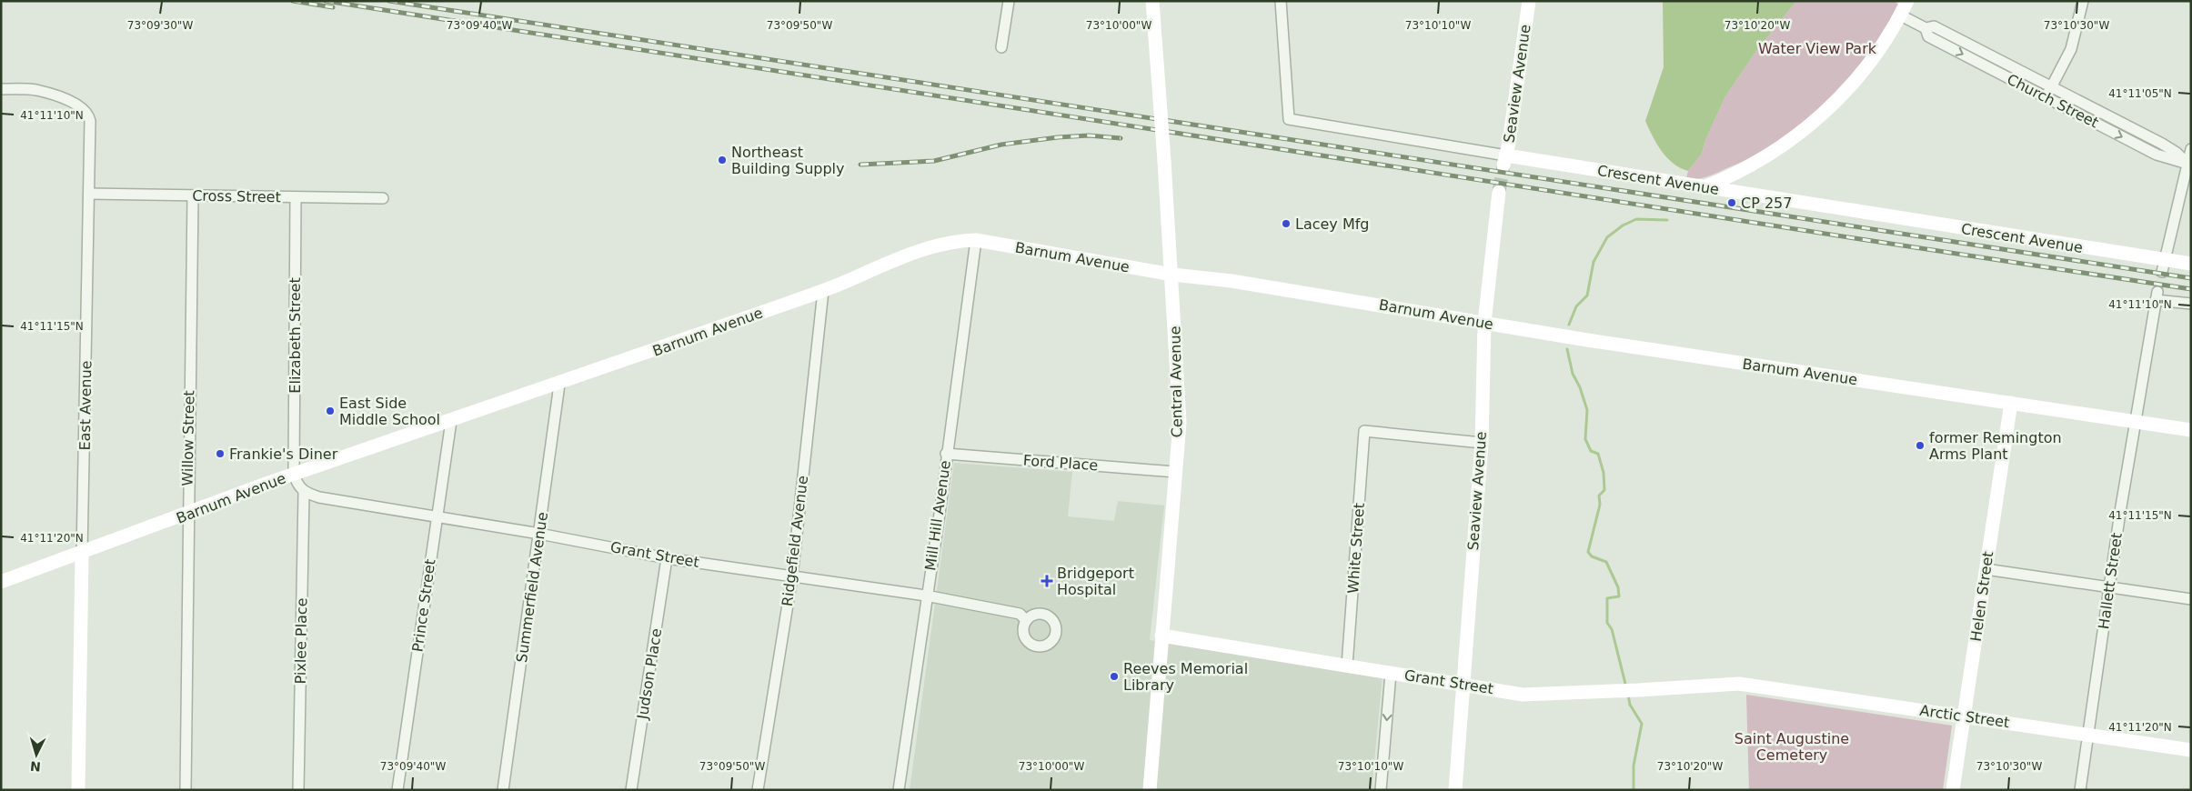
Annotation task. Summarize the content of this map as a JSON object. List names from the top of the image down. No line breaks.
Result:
{"streets":{"main road":["Seaview Avenue","Crescent Avenue","Barnum Avenue","Central Avenue","East Avenue","Grant Street","Helen Street","Arctic Street"],"street":["Church Street","Cross Street","Elizabeth Street","Willow Street","Ford Place","Mill Hill Avenue","Ridgefield Avenue","White Street","Hallett Street","Summerfield Avenue","Prince Street","Pixlee Place","Judson Place"]},"crossings":[["Seaview Avenue","Crescent Avenue"],["Seaview Avenue","Barnum Avenue"],["Seaview Avenue","White Street"],["Seaview Avenue","Grant Street"],["Cross Street","Elizabeth Street"],["Cross Street","East Avenue"],["Cross Street","Willow Street"],["Barnum Avenue","Elizabeth Street"],["Barnum Avenue","Central Avenue"],["Barnum Avenue","East Avenue"],["Barnum Avenue","Willow Street"],["Barnum Avenue","Mill Hill Avenue"],["Barnum Avenue","Ridgefield Avenue"],["Barnum Avenue","Hallett Street"],["Barnum Avenue","Summerfield Avenue"],["Barnum Avenue","Helen Street"],["Barnum Avenue","Prince Street"],["Central Avenue","Ford Place"],["Central Avenue","Grant Street"],["Ford Place","Mill Hill Avenue"],["Mill Hill Avenue","Grant Street"],["Ridgefield Avenue","Grant Street"],["White Street","Grant Street"],["Grant Street","Summerfield Avenue"],["Grant Street","Prince Street"],["Grant Street","Pixlee Place"],["Grant Street","Judson Place"],["Grant Street","Arctic Street"],["Hallett Street","Arctic Street"],["Helen Street","Arctic Street"]],"parks":["Water View Park","Saint Augustine Cemetery"],"places":{"other":["Northeast Building Supply","CP 257","Lacey Mfg","East Side Middle School","former Remington Arms Plant","Frankie's Diner","Reeves Memorial Library"],"health":["Bridgeport Hospital"]},"north":"bottom","coordinates":["73°09'30\"W","73°09'40\"W","73°09'50\"W","73°10'00\"W","73°10'10\"W","73°10'20\"W","73°10'30\"W","41°11'05\"N","41°11'10\"N","41°11'15\"N","41°11'20\"N"]}
